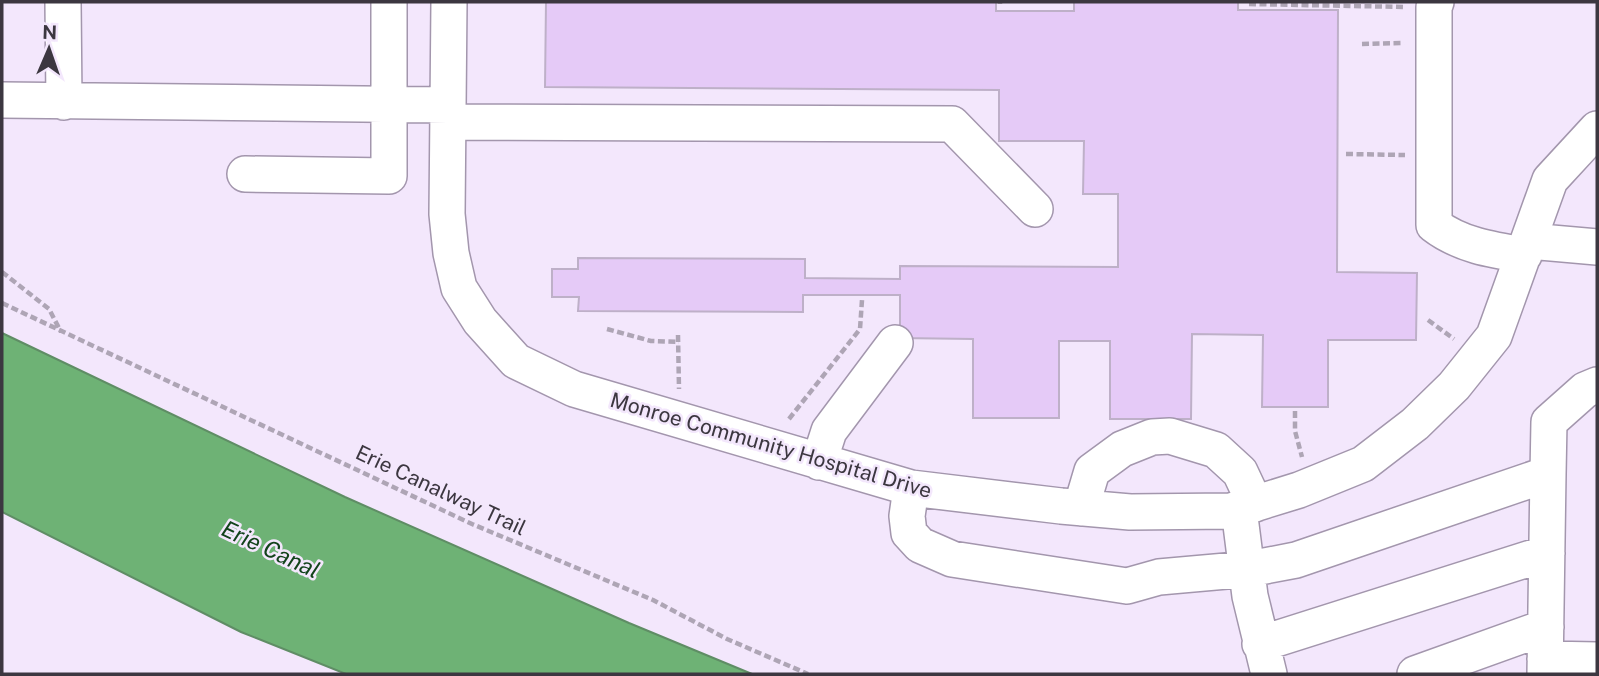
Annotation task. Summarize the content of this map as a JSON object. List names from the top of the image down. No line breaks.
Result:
{"streets":{"street":["Monroe Community Hospital Drive"],"path":["Erie Canalway Trail"]},"water":["Erie Canal"],"north":"top"}
